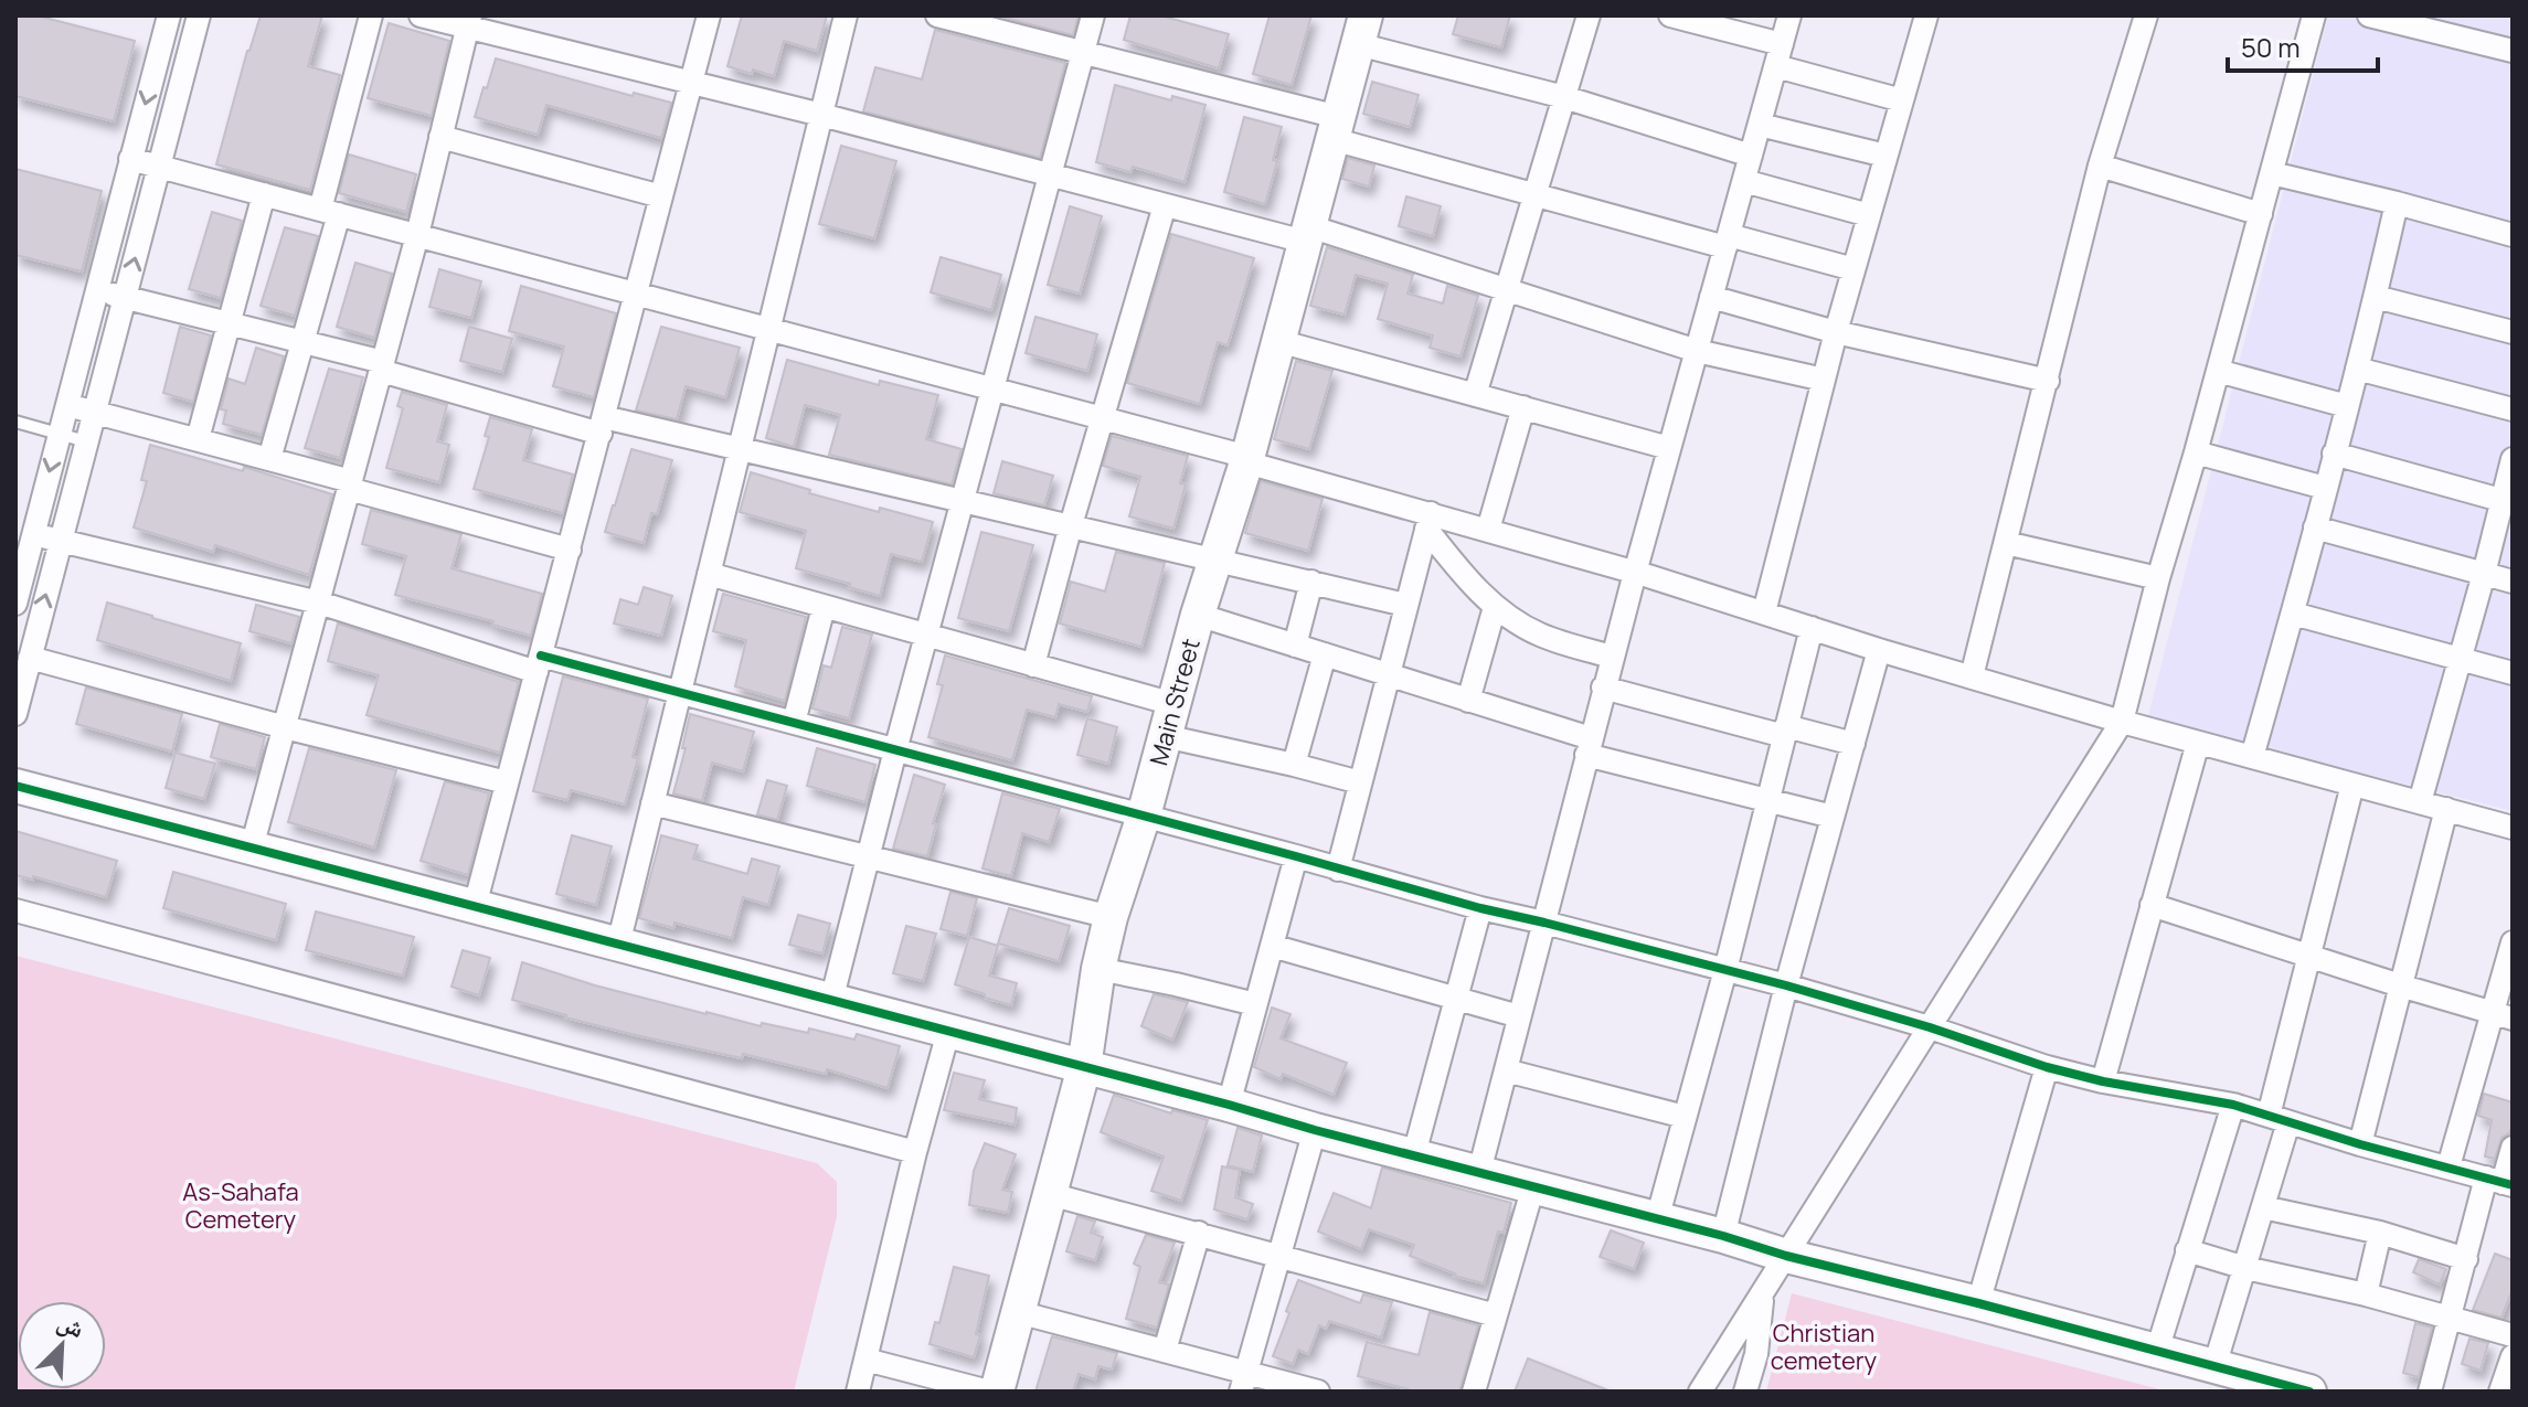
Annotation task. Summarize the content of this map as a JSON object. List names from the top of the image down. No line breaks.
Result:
{"streets":{"street":["Main Street"]},"parks":["As-Sahafa Cemetery","Christian cemetery"],"scale_bar":"50 m","north":"top right"}
